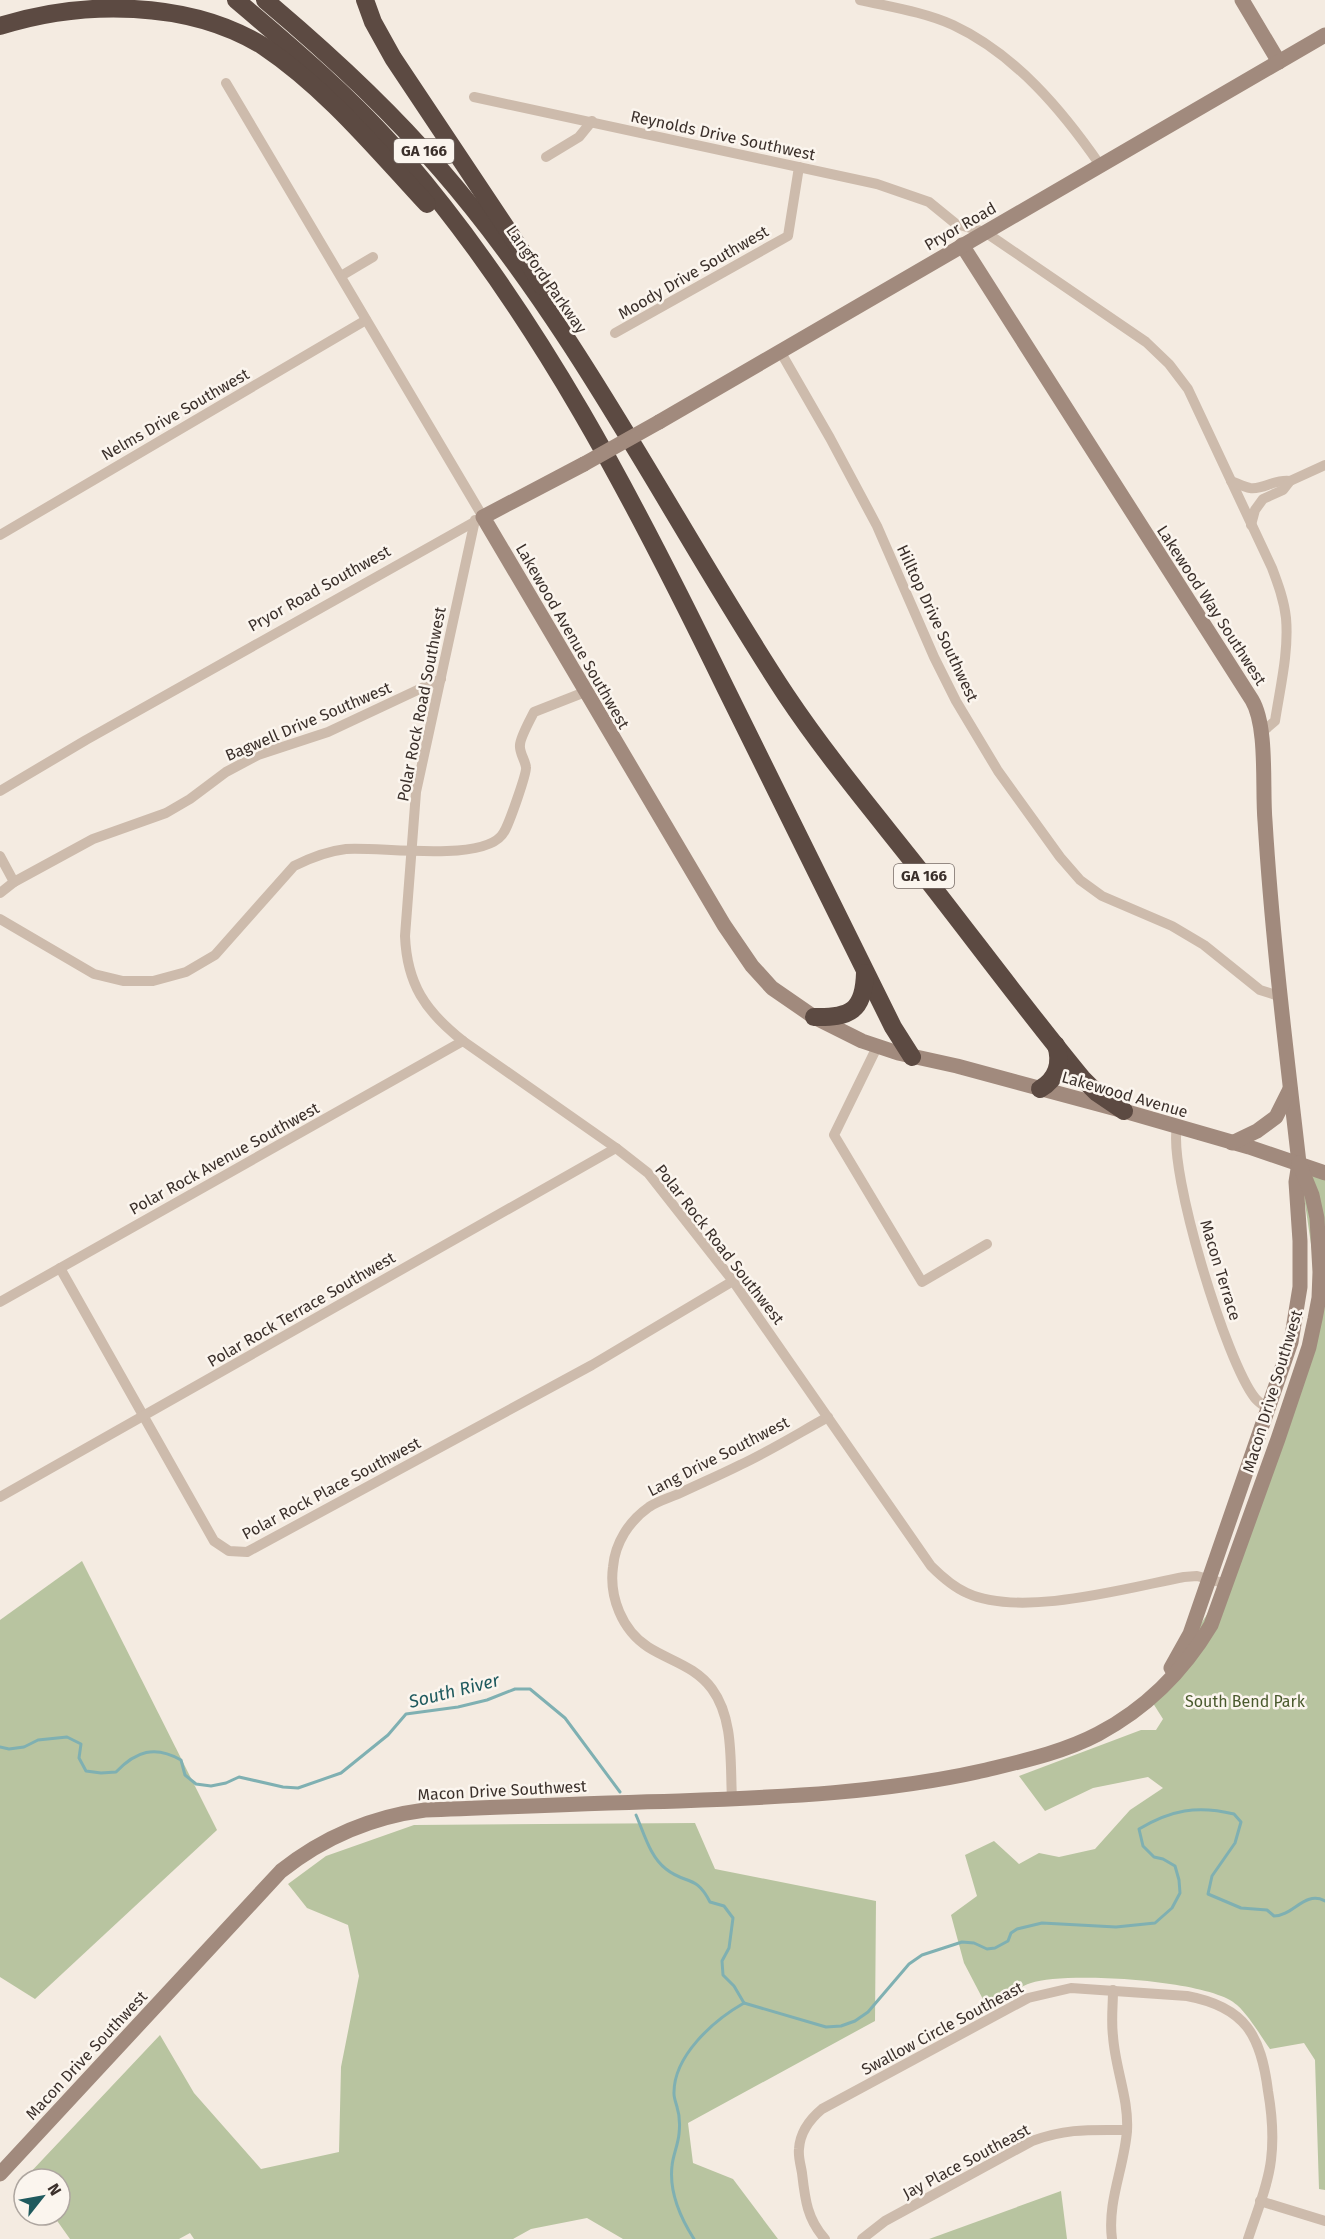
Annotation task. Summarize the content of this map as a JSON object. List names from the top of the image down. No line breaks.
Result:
{"streets":{"highway":["GA 166","Langford Parkway"],"street":["Reynolds Drive Southwest","Pryor Road","Moody Drive Southwest","Nelms Drive Southwest","Pryor Road Southwest","Lakewood Way Southwest","Hilltop Drive Southwest","Lakewood Avenue Southwest","Polar Rock Road Southwest","Bagwell Drive Southwest","Lakewood Avenue","Polar Rock Avenue Southwest","Macon Terrace","Polar Rock Terrace Southwest","Macon Drive Southwest","Lang Drive Southwest","Polar Rock Place Southwest","Swallow Circle Southeast","Jay Place Southeast"]},"crossings":[["Reynolds Drive Southwest","Moody Drive Southwest"],["Reynolds Drive Southwest","Lakewood Way Southwest"],["GA 166","Langford Parkway"],["GA 166","Lakewood Avenue"],["Pryor Road","Pryor Road Southwest"],["Pryor Road","Lakewood Way Southwest"],["Pryor Road","Hilltop Drive Southwest"],["Nelms Drive Southwest","Lakewood Avenue Southwest"],["Pryor Road Southwest","Lakewood Avenue Southwest"],["Pryor Road Southwest","Polar Rock Road Southwest"],["Lakewood Way Southwest","Hilltop Drive Southwest"],["Lakewood Way Southwest","Lakewood Avenue"],["Lakewood Way Southwest","Macon Drive Southwest"],["Lakewood Avenue Southwest","Polar Rock Road Southwest"],["Lakewood Avenue Southwest","Lakewood Avenue"],["Polar Rock Road Southwest","Bagwell Drive Southwest"],["Polar Rock Road Southwest","Polar Rock Avenue Southwest"],["Polar Rock Road Southwest","Polar Rock Terrace Southwest"],["Polar Rock Road Southwest","Macon Drive Southwest"],["Polar Rock Road Southwest","Lang Drive Southwest"],["Polar Rock Road Southwest","Polar Rock Place Southwest"],["Lakewood Avenue","Macon Terrace"],["Lakewood Avenue","Macon Drive Southwest"],["Polar Rock Avenue Southwest","Polar Rock Place Southwest"],["Macon Terrace","Macon Drive Southwest"],["Polar Rock Terrace Southwest","Polar Rock Place Southwest"],["Macon Drive Southwest","Lang Drive Southwest"]],"water":["South River"],"parks":["South Bend Park"],"north":"top right"}
